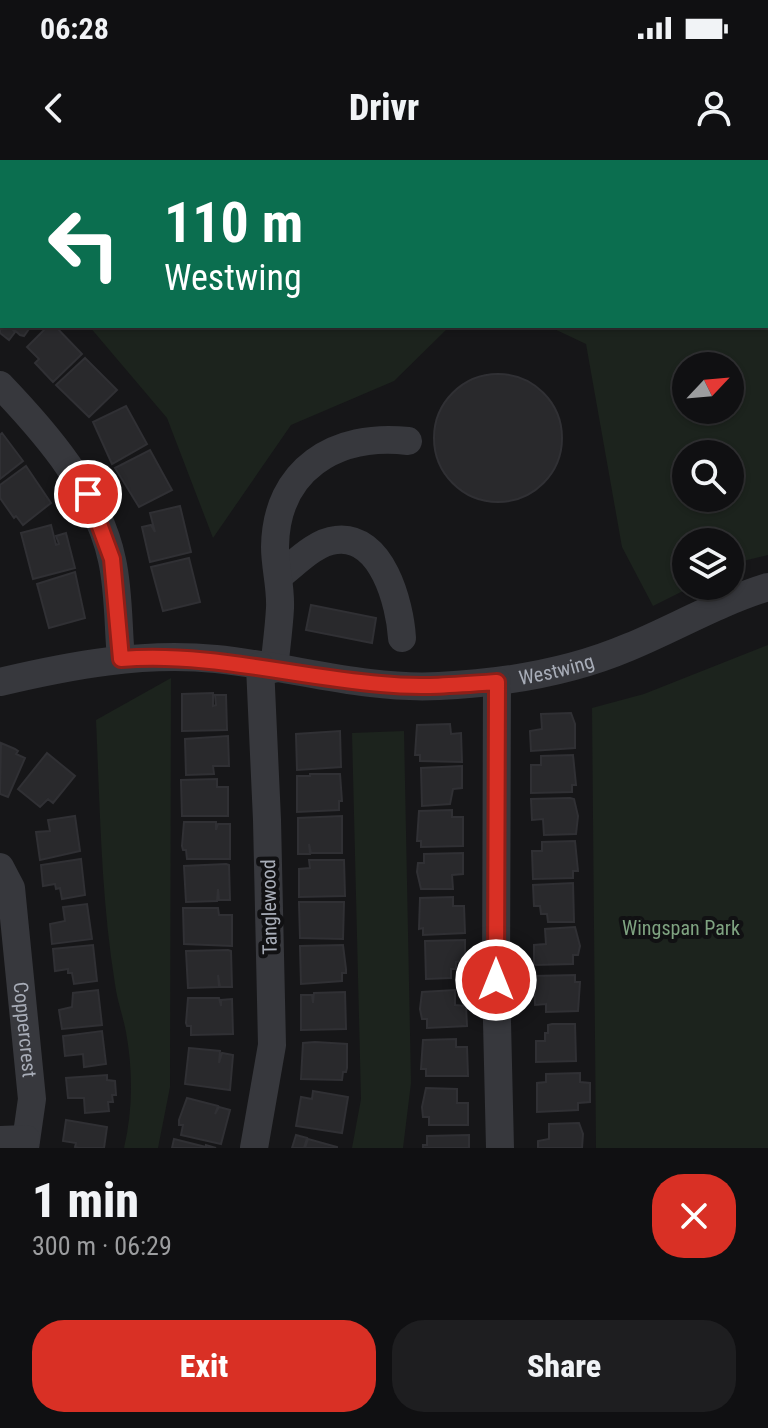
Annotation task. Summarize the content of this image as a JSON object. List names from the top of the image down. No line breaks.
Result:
{"streets":{"street":["Westwing","Tanglewood","Coppercrest"]},"crossings":[["Westwing","Tanglewood"]],"parks":["Wingspan Park"],"north":"top right","page":{"status":"06:28","header":"Drivr","turn":["110 m","Westwing"],"heading":["1 min","300 m · 06:29"],"buttons":["Exit","Share"]}}
